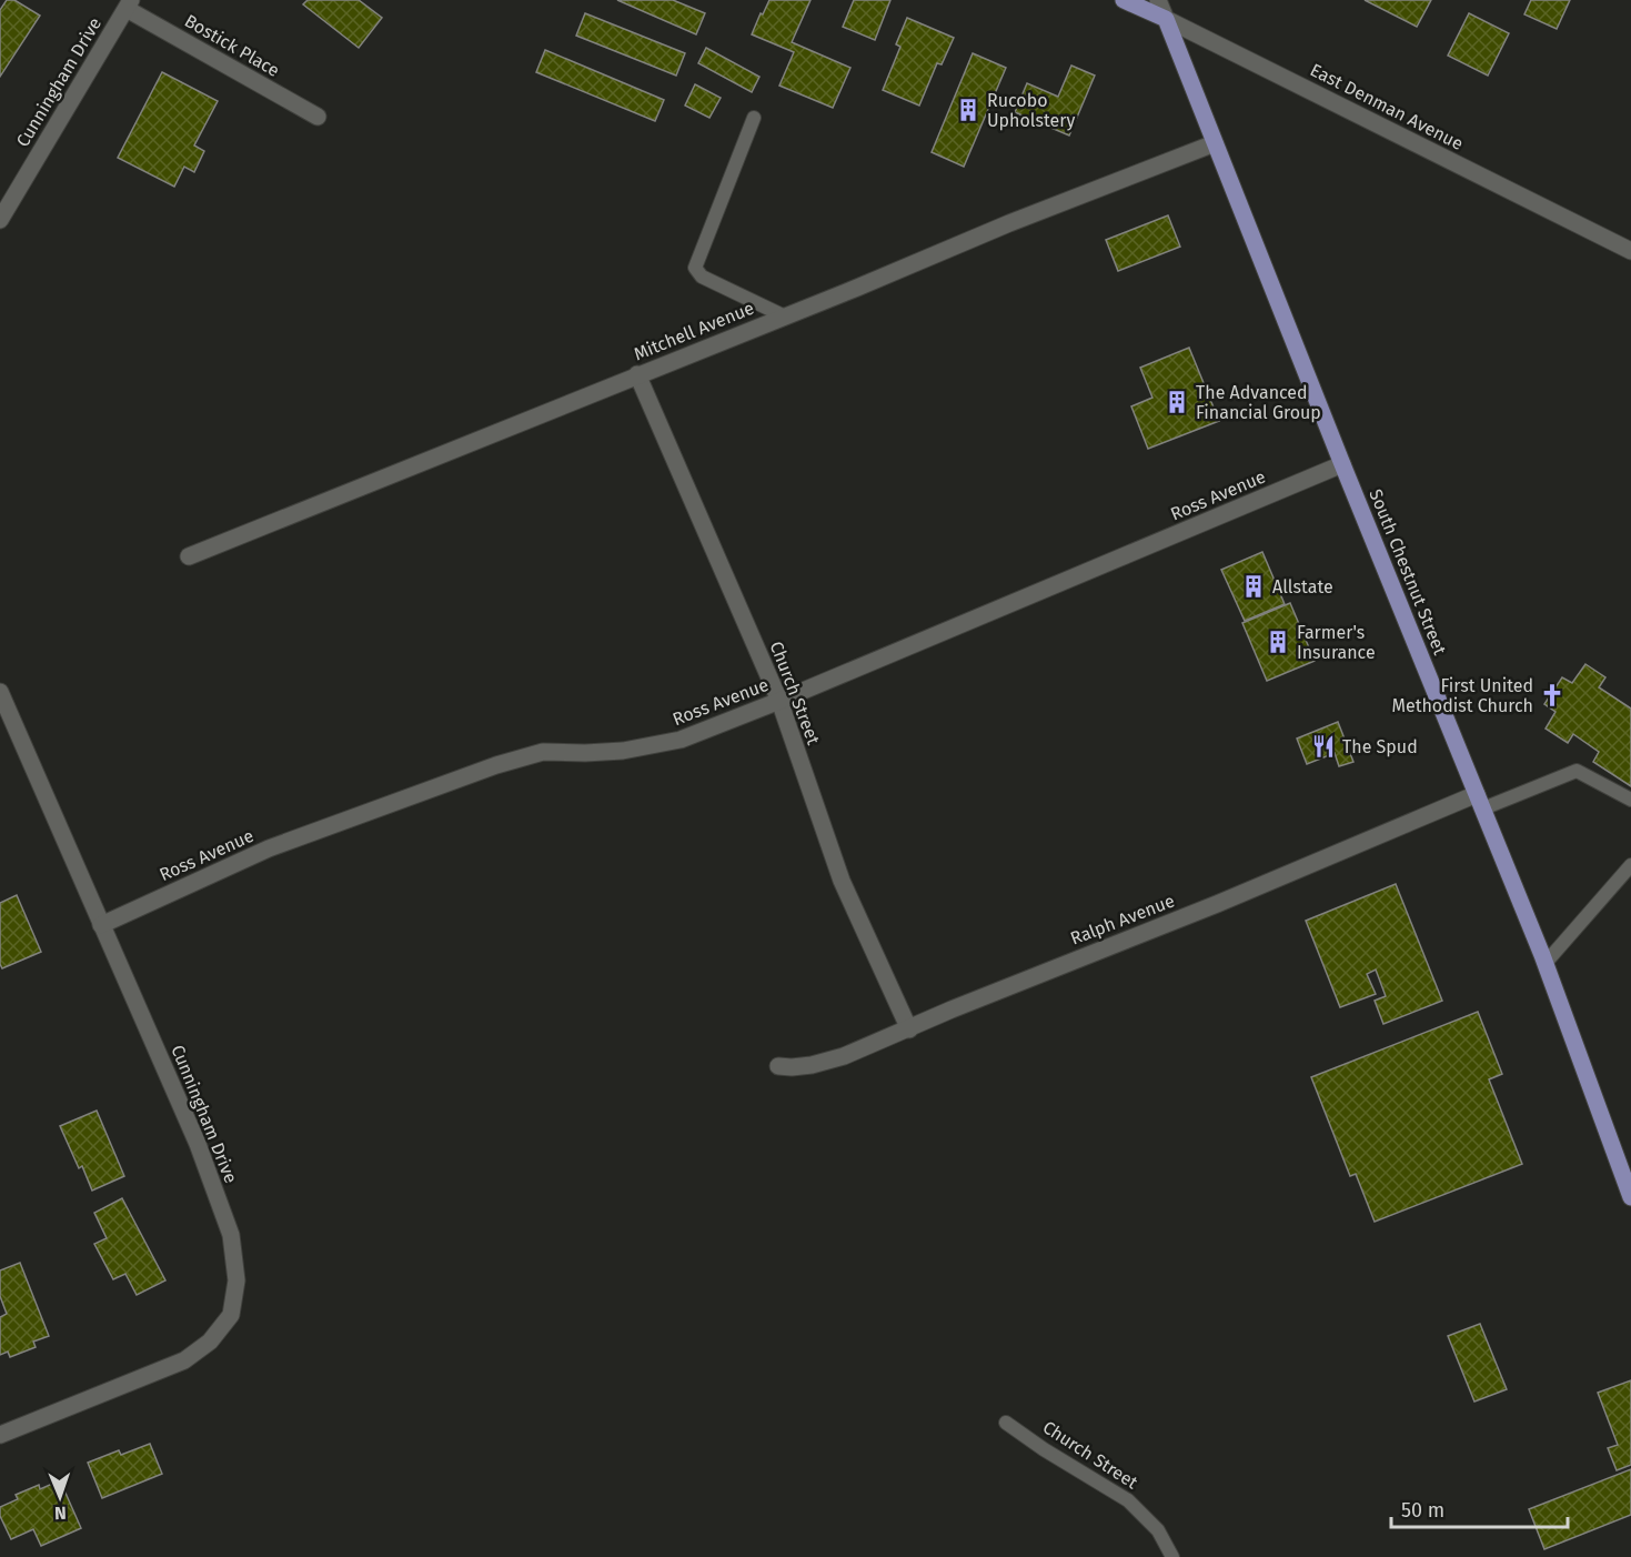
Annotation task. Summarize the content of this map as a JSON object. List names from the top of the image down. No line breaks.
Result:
{"streets":{"main road":["East Denman Avenue","South Chestnut Street"],"street":["Bostick Place","Cunningham Drive","Mitchell Avenue","Ross Avenue","Church Street","Ralph Avenue"]},"crossings":[["Bostick Place","Cunningham Drive"],["Cunningham Drive","Ross Avenue"],["East Denman Avenue","South Chestnut Street"],["Mitchell Avenue","South Chestnut Street"],["Mitchell Avenue","Church Street"],["Ross Avenue","South Chestnut Street"],["Ross Avenue","Church Street"],["South Chestnut Street","Ralph Avenue"],["Church Street","Ralph Avenue"]],"places":{"building":["Rucobo Upholstery","The Advanced Financial Group","Allstate","Farmer's Insurance"],"church":["First United Methodist Church"],"restaurant":["The Spud"]},"scale_bar":"50 m","north":"bottom"}
